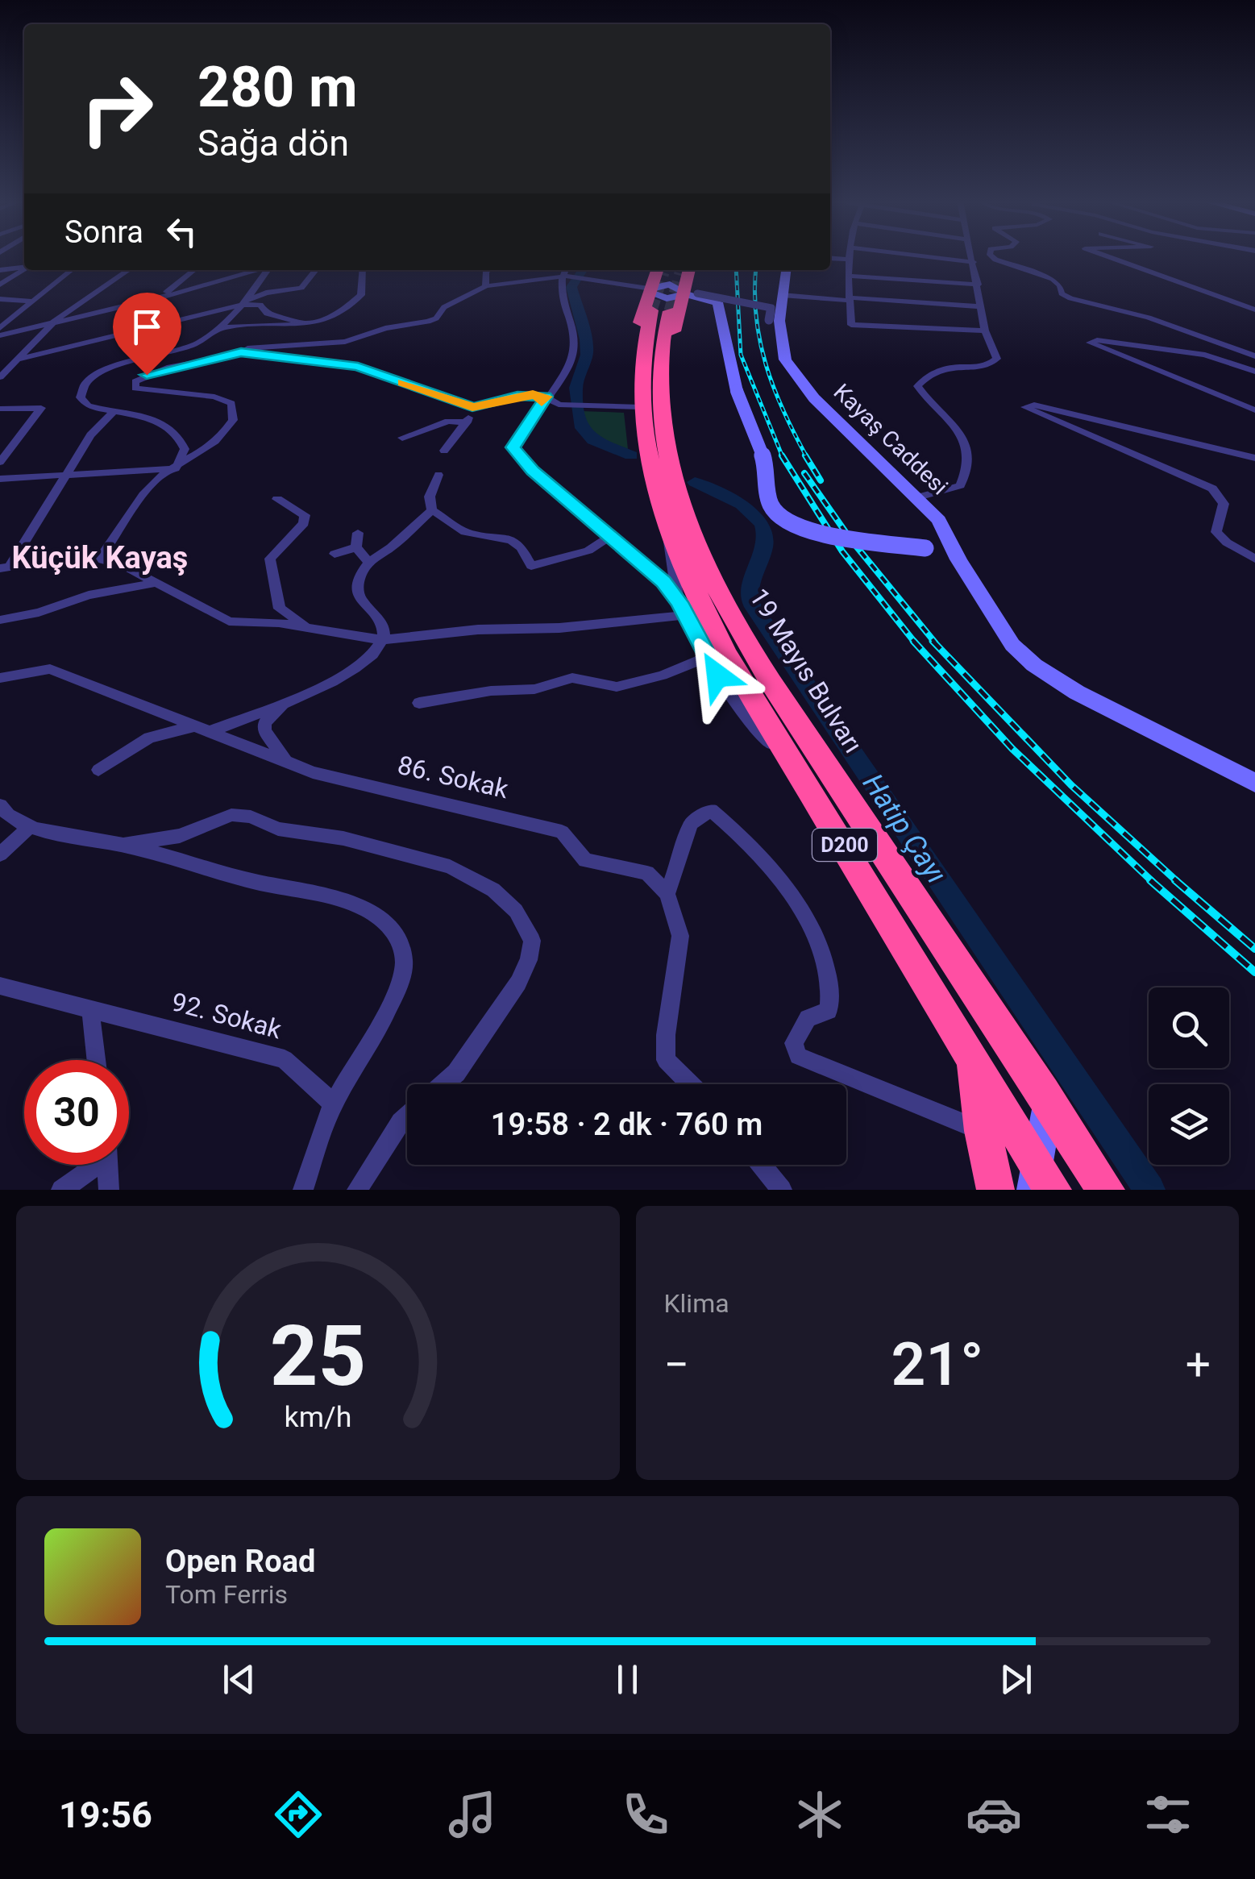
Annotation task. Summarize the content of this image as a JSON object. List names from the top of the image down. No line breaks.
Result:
{"streets":{"highway":["19 Mayıs Bulvarı","D200"],"street":["Kayaş Caddesi","86. Sokak","92. Sokak"]},"districts":["Küçük Kayaş"],"water":["Hatip Çayı"],"page":{"turn":["280 m","Sağa dön"],"then":"Sonra","limit":"30","trip":"19:58 · 2 dk · 760 m","tile":"Klima","heat":["−","21°","+"],"song":["Open Road","Tom Ferris"],"tabs":"19:56","gauge":["25","km/h"]}}
